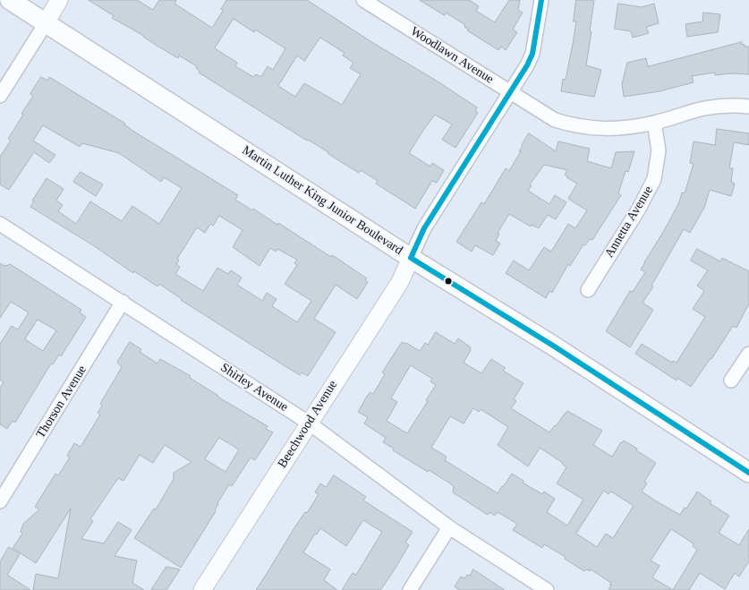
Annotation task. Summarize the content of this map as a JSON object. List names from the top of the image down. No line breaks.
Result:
{"streets":{"main road":["Martin Luther King Junior Boulevard"],"street":["Woodlawn Avenue","Annetta Avenue","Shirley Avenue","Thorson Avenue","Beechwood Avenue"]},"crossings":[["Woodlawn Avenue","Annetta Avenue"],["Martin Luther King Junior Boulevard","Beechwood Avenue"],["Shirley Avenue","Thorson Avenue"],["Shirley Avenue","Beechwood Avenue"]]}
